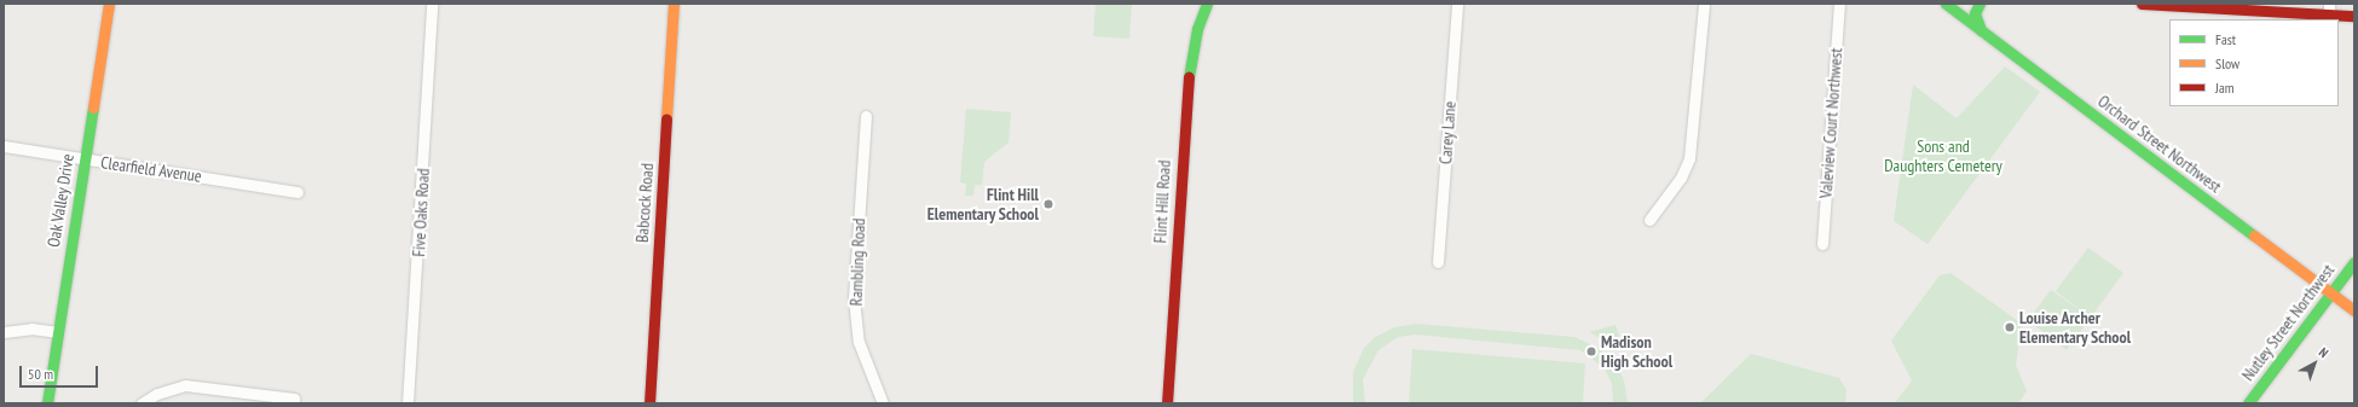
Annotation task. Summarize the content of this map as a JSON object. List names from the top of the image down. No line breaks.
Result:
{"streets":{"street":["Valeview Court Northwest","Carey Lane","Orchard Street Northwest","Clearfield Avenue","Oak Valley Drive","Flint Hill Road","Babcock Road","Five Oaks Road","Rambling Road","Nutley Street Northwest"]},"crossings":[["Orchard Street Northwest","Nutley Street Northwest"],["Clearfield Avenue","Oak Valley Drive"]],"parks":["Sons and Daughters Cemetery"],"places":["Flint Hill Elementary School","Louise Archer Elementary School","Madison High School"],"legend":["Fast","Slow","Jam"],"scale_bar":"50 m","north":"top right"}
